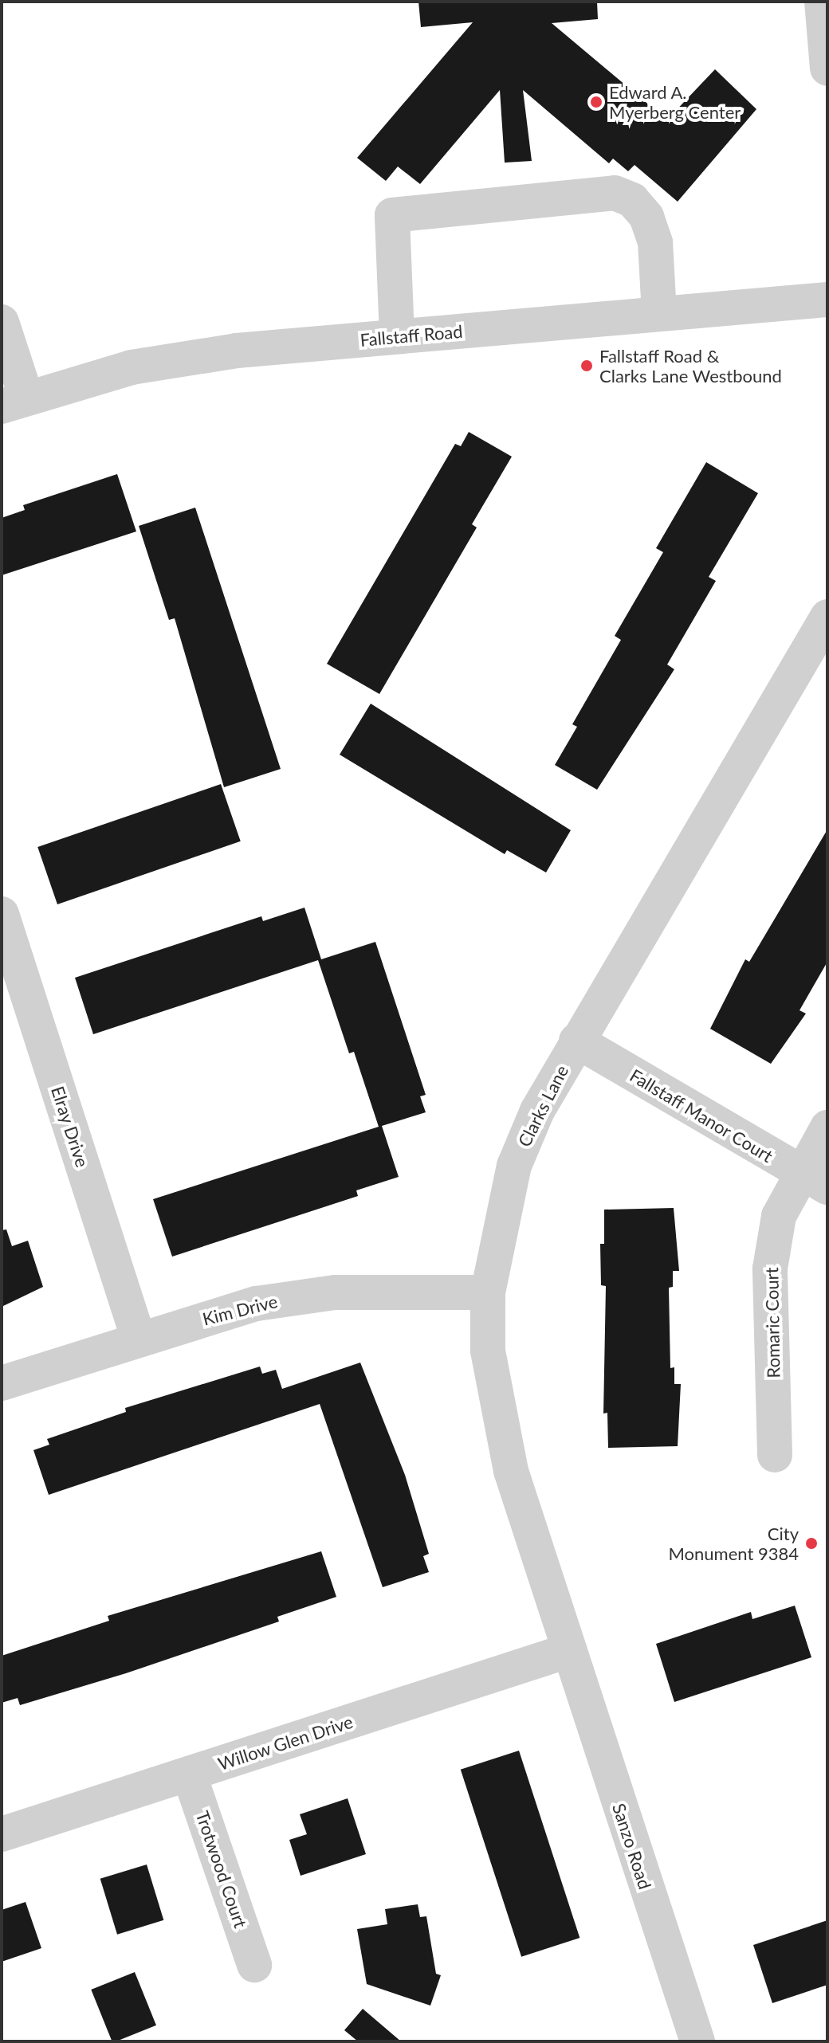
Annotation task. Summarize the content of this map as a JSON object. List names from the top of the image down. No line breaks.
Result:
{"streets":{"street":["Fallstaff Road","Clarks Lane","Fallstaff Manor Court","Elray Drive","Kim Drive","Romaric Court","Willow Glen Drive","Sanzo Road","Trotwood Court"]},"crossings":[["Clarks Lane","Fallstaff Manor Court"],["Clarks Lane","Kim Drive"],["Clarks Lane","Willow Glen Drive"],["Clarks Lane","Sanzo Road"],["Fallstaff Manor Court","Romaric Court"],["Elray Drive","Kim Drive"],["Willow Glen Drive","Sanzo Road"],["Willow Glen Drive","Trotwood Court"]],"places":["Edward A. Myerberg Center","Fallstaff Road & Clarks Lane Westbound","City Monument 9384"]}
